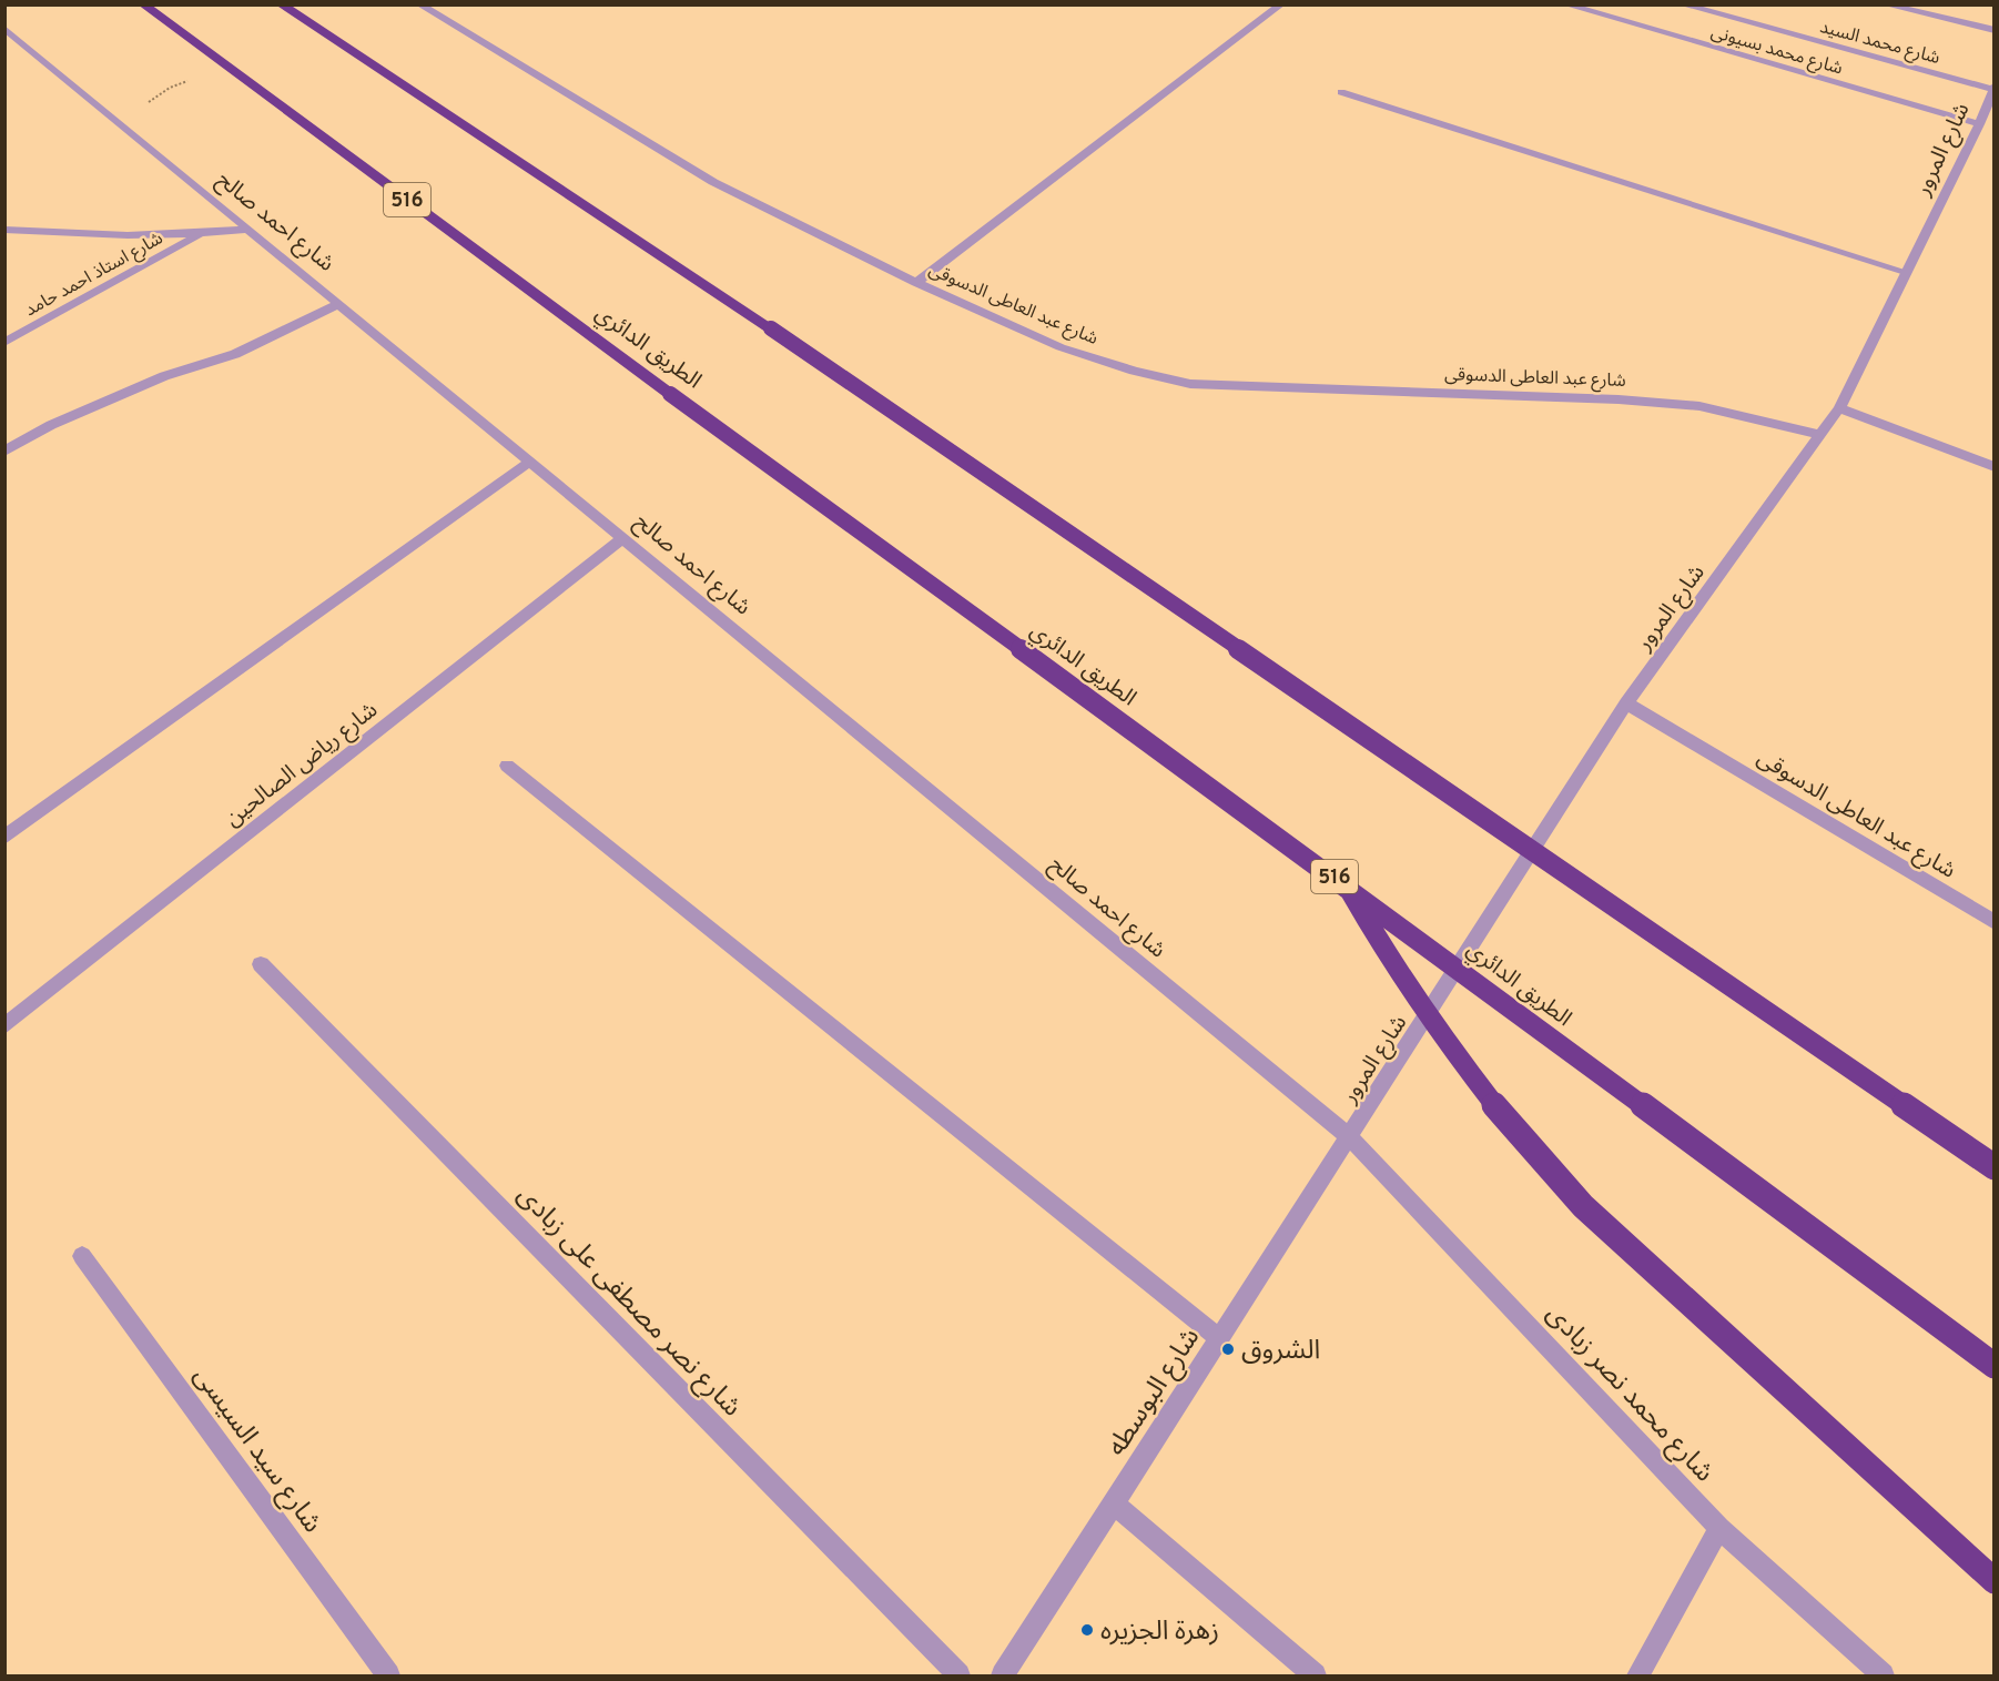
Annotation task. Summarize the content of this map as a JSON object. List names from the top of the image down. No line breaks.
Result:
{"streets":{"highway":["516","الطريق الدائري"],"street":["شارع محمد السيد","شارع محمد بسيونى","شارع المرور","شارع احمد صالح","شارع استاذ احمد حامد","شارع عبد العاطى الدسوقى","شارع رياض الصالحين","شارع نصر مصطفى على زبادى","شارع البوسطه","شارع محمد نصر زبادى","شارع سيد السيسى"]},"crossings":[["شارع محمد السيد","شارع المرور"],["شارع محمد بسيونى","شارع المرور"],["شارع المرور","شارع احمد صالح"],["شارع المرور","شارع عبد العاطى الدسوقى"],["شارع المرور","شارع البوسطه"],["شارع المرور","شارع محمد نصر زبادى"],["شارع احمد صالح","شارع رياض الصالحين"],["شارع احمد صالح","شارع البوسطه"],["شارع احمد صالح","شارع محمد نصر زبادى"],["شارع البوسطه","شارع محمد نصر زبادى"]],"places":["الشروق","زهرة الجزيره"]}
